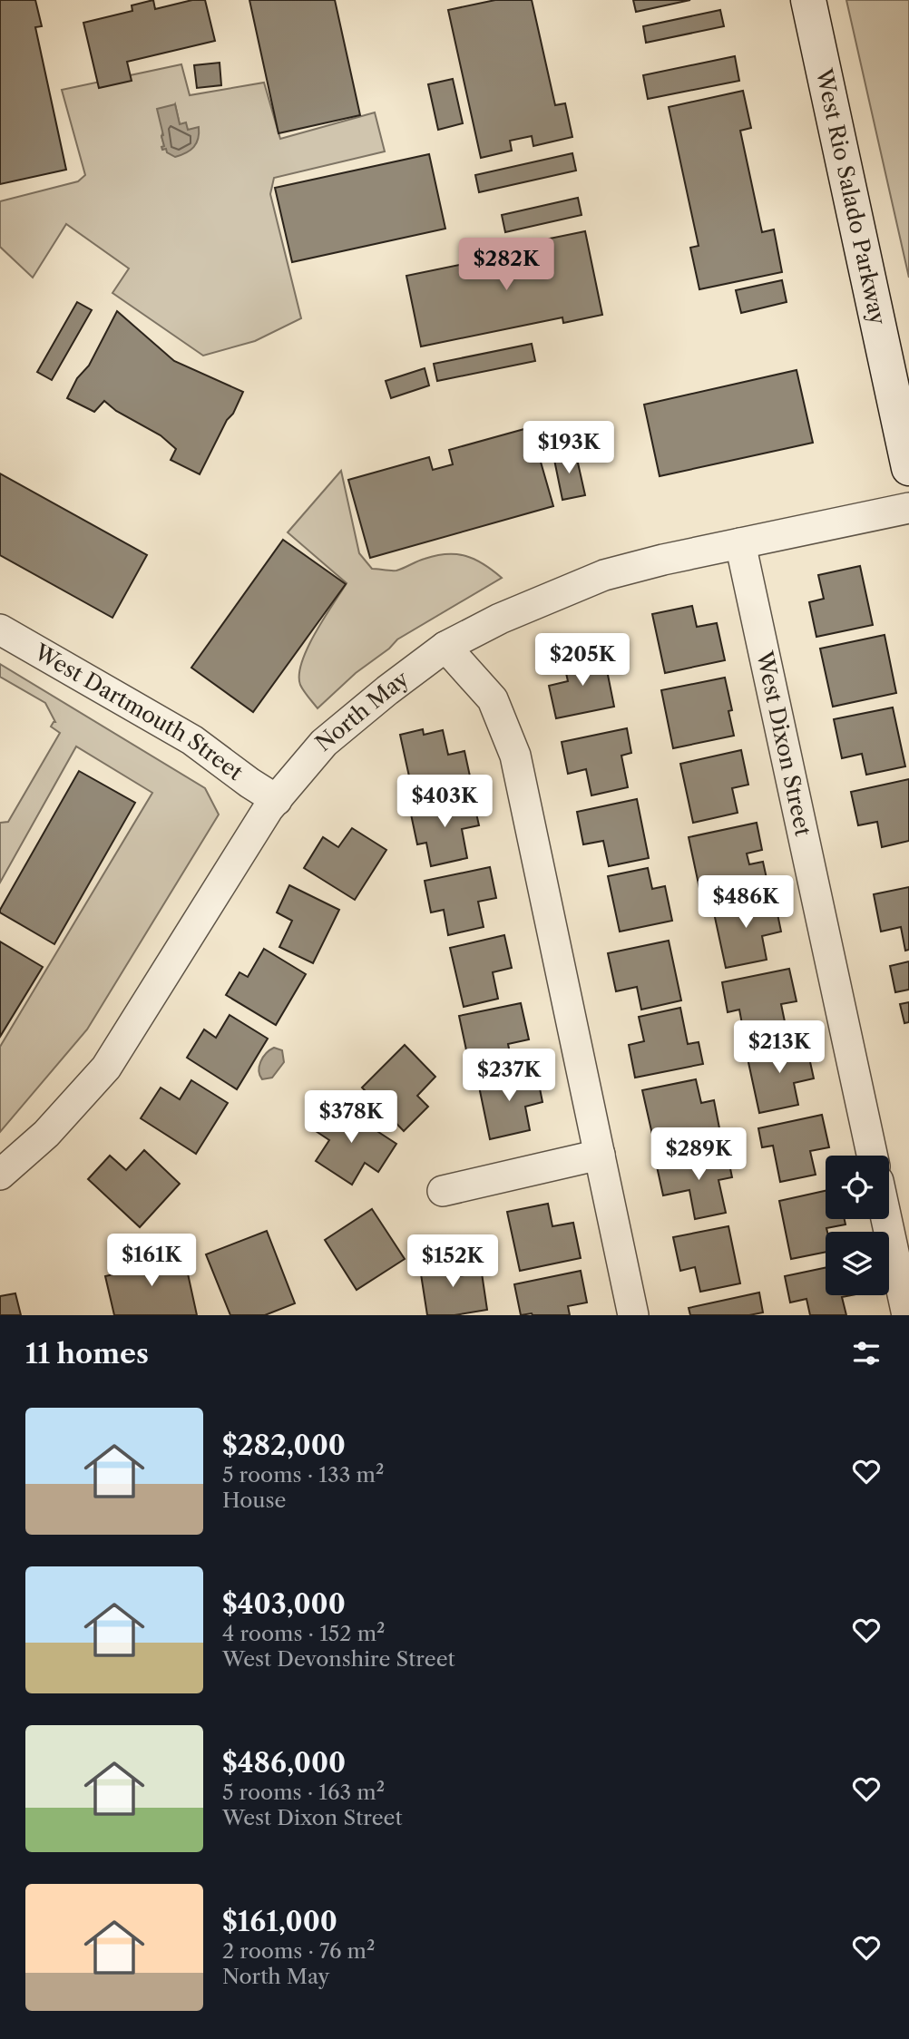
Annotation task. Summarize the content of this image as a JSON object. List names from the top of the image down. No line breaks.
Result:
{"streets":{"main road":["West Rio Salado Parkway"],"street":["North May","West Dartmouth Street","West Dixon Street"]},"crossings":[["North May","West Dartmouth Street"],["North May","West Dixon Street"]],"page":{"price":["$282K","$193K","$205K","$403K","$486K","$213K","$237K","$378K","$289K","$161K","$152K"],"heading":"11 homes","list":[{"name":"$282,000","note":"5 rooms · 133 m² · House"},{"name":"$403,000","note":"4 rooms · 152 m² · West Devonshire Street"},{"name":"$486,000","note":"5 rooms · 163 m² · West Dixon Street"},{"name":"$161,000","note":"2 rooms · 76 m² · North May"}]}}
